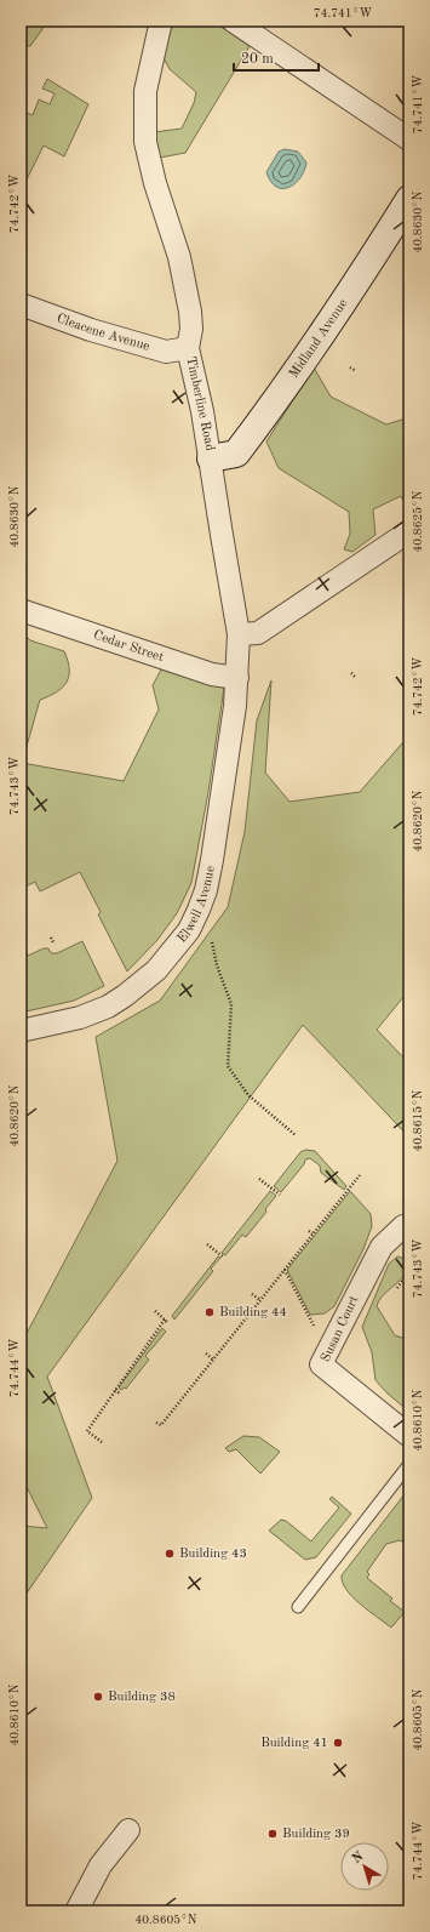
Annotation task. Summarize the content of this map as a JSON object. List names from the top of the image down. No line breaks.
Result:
{"streets":{"street":["Cleacene Avenue","Midland Avenue","Timberline Road","Cedar Street","Elwell Avenue","Susan Court"]},"crossings":[["Cleacene Avenue","Timberline Road"],["Midland Avenue","Timberline Road"],["Timberline Road","Cedar Street"],["Timberline Road","Elwell Avenue"],["Cedar Street","Elwell Avenue"]],"places":["Building 44","Building 43","Building 38","Building 41","Building 39"],"scale_bar":"20 m","north":"top left","coordinates":["74.741°W","74.742°W","40.8630°N","40.8625°N","74.743°W","40.8620°N","40.8615°N","74.744°W","40.8610°N","40.8605°N"]}
